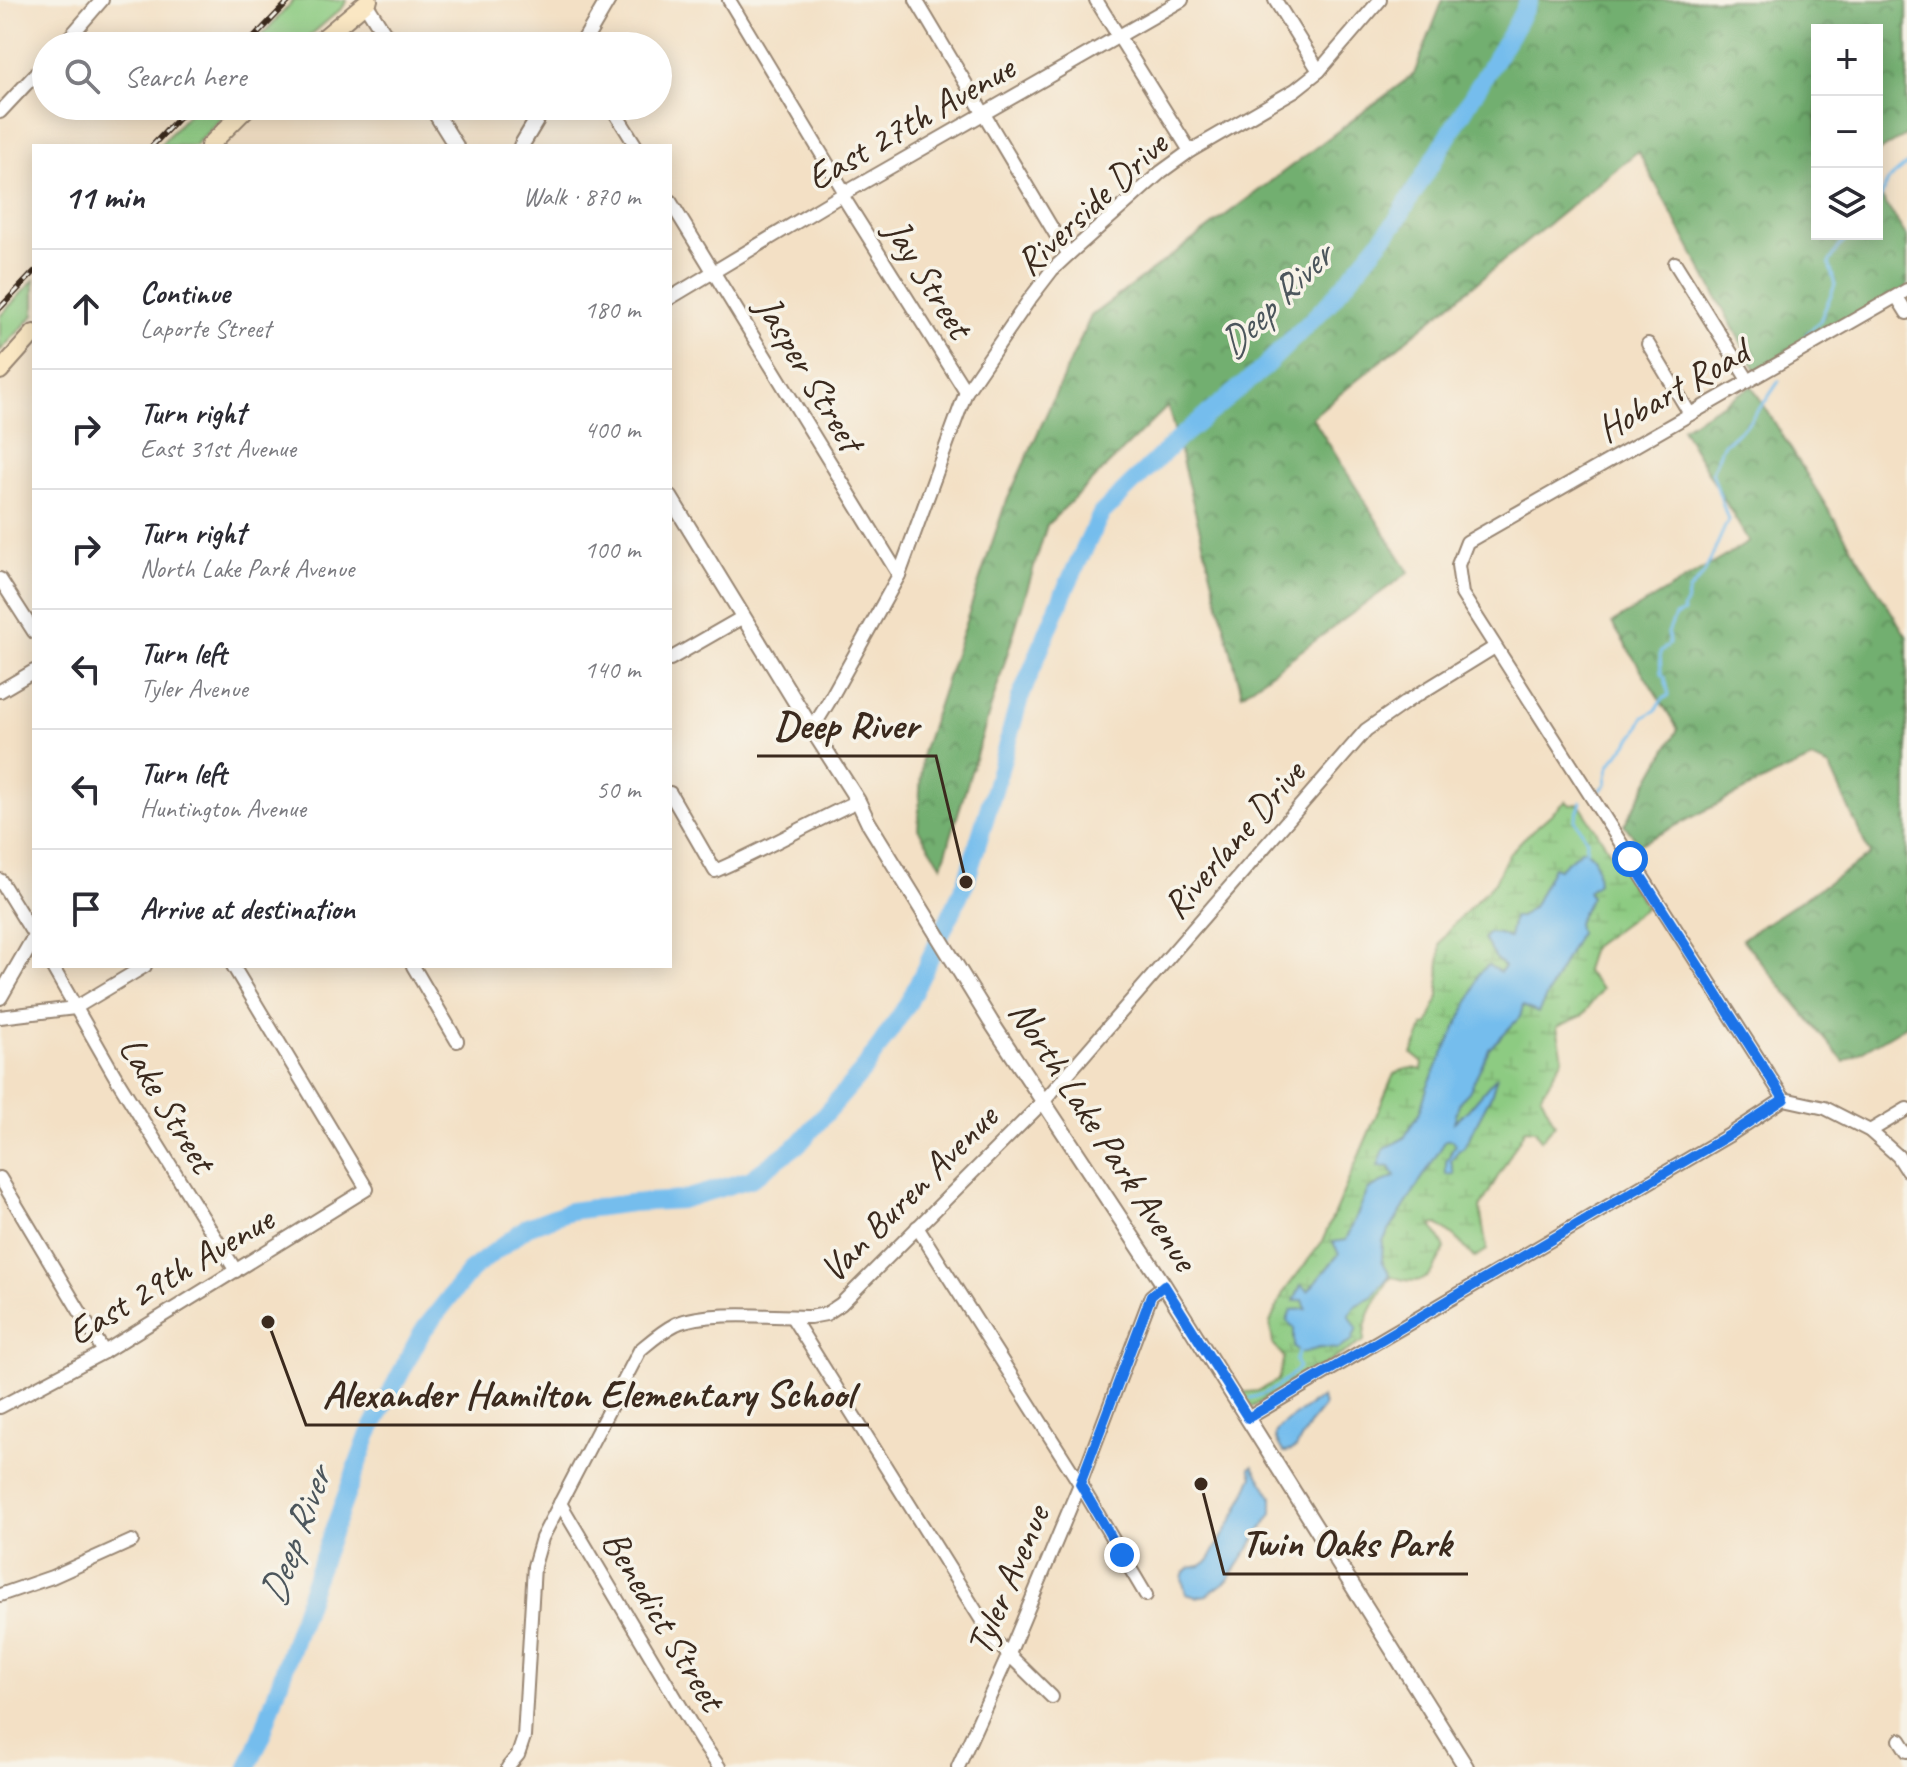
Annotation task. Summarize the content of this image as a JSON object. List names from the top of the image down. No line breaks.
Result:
{"streets":{"street":["East 27th Avenue","Riverside Drive","Jay Street","Jasper Street","Hobart Road","Riverlane Drive","Lake Street","North Lake Park Avenue","Van Buren Avenue","East 29th Avenue","Tyler Avenue","Benedict Street"]},"crossings":[["East 27th Avenue","Jay Street"],["East 27th Avenue","Jasper Street"],["Riverside Drive","Jay Street"],["Riverside Drive","Jasper Street"],["Riverside Drive","North Lake Park Avenue"],["Hobart Road","Riverlane Drive"],["Riverlane Drive","North Lake Park Avenue"],["Riverlane Drive","Van Buren Avenue"],["Lake Street","East 29th Avenue"],["North Lake Park Avenue","Van Buren Avenue"],["North Lake Park Avenue","Tyler Avenue"],["Van Buren Avenue","Benedict Street"]],"water":["Deep River"],"places":["Deep River","Alexander Hamilton Elementary School","Twin Oaks Park"],"page":{"map_buttons":["+","−"],"search":"Search here","heading":["11 min","Walk · 870 m"],"list":[["Continue","Laporte Street","180 m"],["Turn right","East 31st Avenue","400 m"],["Turn right","North Lake Park Avenue","100 m"],["Turn left","Tyler Avenue","140 m"],["Turn left","Huntington Avenue","50 m"],"Arrive at destination"]}}
